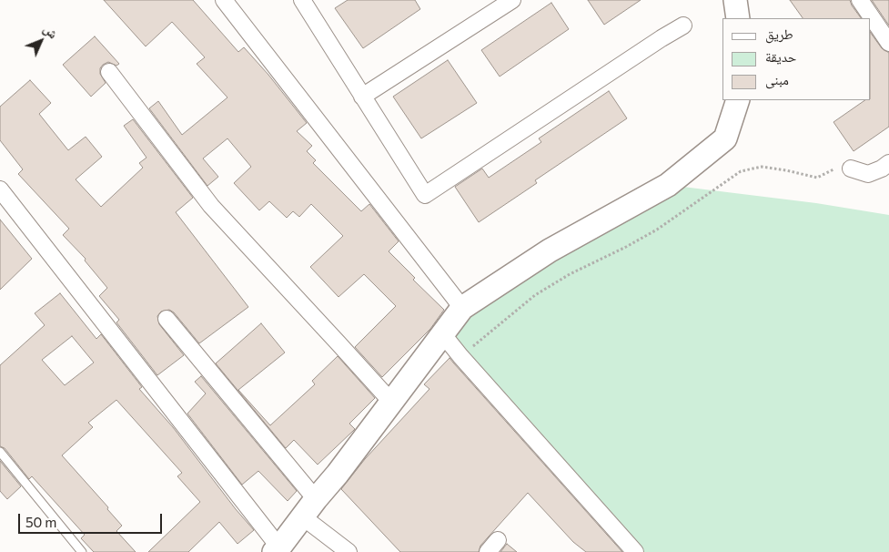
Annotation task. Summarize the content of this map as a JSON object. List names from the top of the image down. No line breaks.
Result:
{"legend":["طريق","حديقة","مبنى"],"scale_bar":"50 m","north":"top right"}
